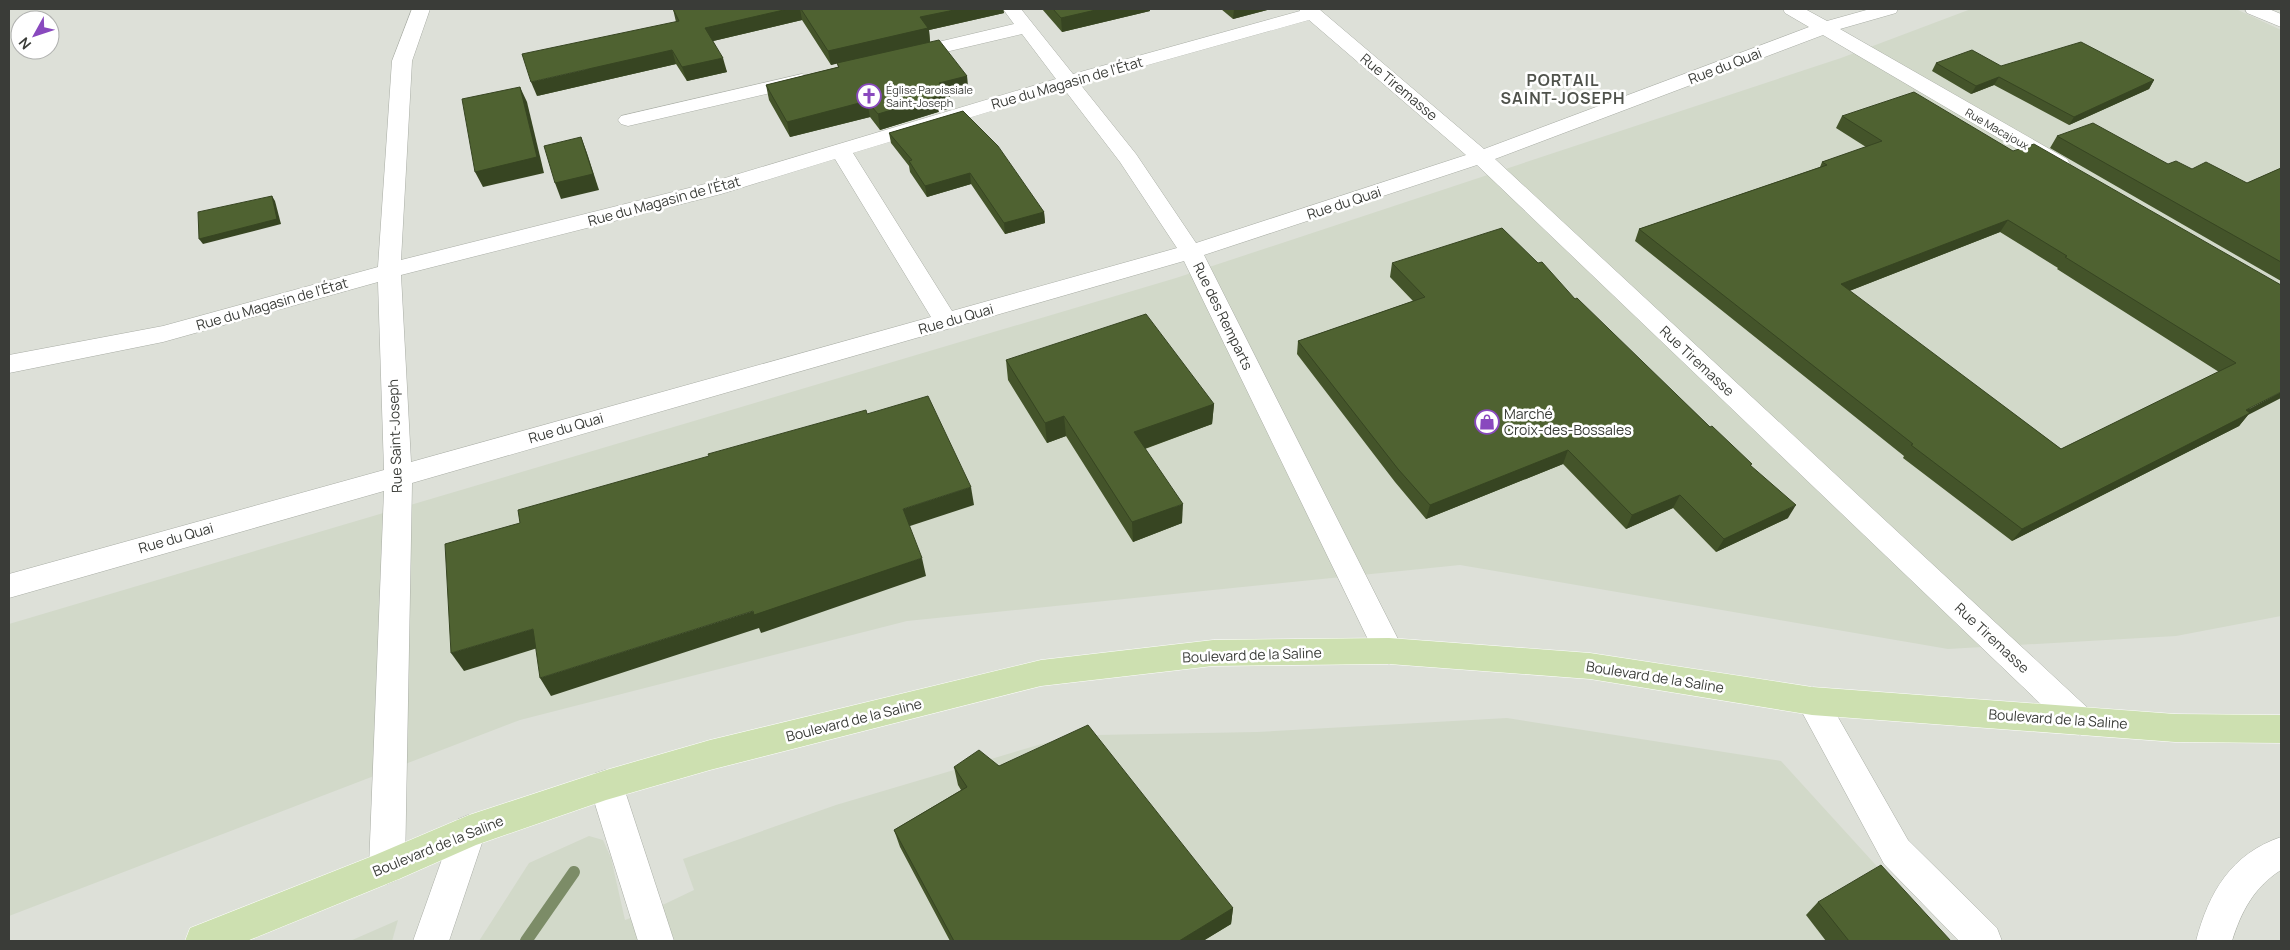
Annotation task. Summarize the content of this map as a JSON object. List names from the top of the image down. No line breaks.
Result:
{"streets":{"main road":["Boulevard de la Saline"],"street":["Rue du Quai","Rue du Magasin de l'État","Rue Tiremasse","Rue Macajoux","Rue des Remparts","Rue Saint-Joseph"]},"crossings":[["Rue du Quai","Rue Tiremasse"],["Rue du Quai","Rue Macajoux"],["Rue du Quai","Rue des Remparts"],["Rue du Quai","Rue Saint-Joseph"],["Rue du Magasin de l'État","Rue Tiremasse"],["Rue du Magasin de l'État","Rue des Remparts"],["Rue du Magasin de l'État","Rue Saint-Joseph"],["Rue Tiremasse","Boulevard de la Saline"],["Rue des Remparts","Boulevard de la Saline"],["Rue Saint-Joseph","Boulevard de la Saline"]],"districts":["PORTAIL SAINT-JOSEPH"],"places":{"church":["Église Paroissiale Saint-Joseph"],"shop":["Marché Croix-des-Bossales"]},"north":"bottom left"}
